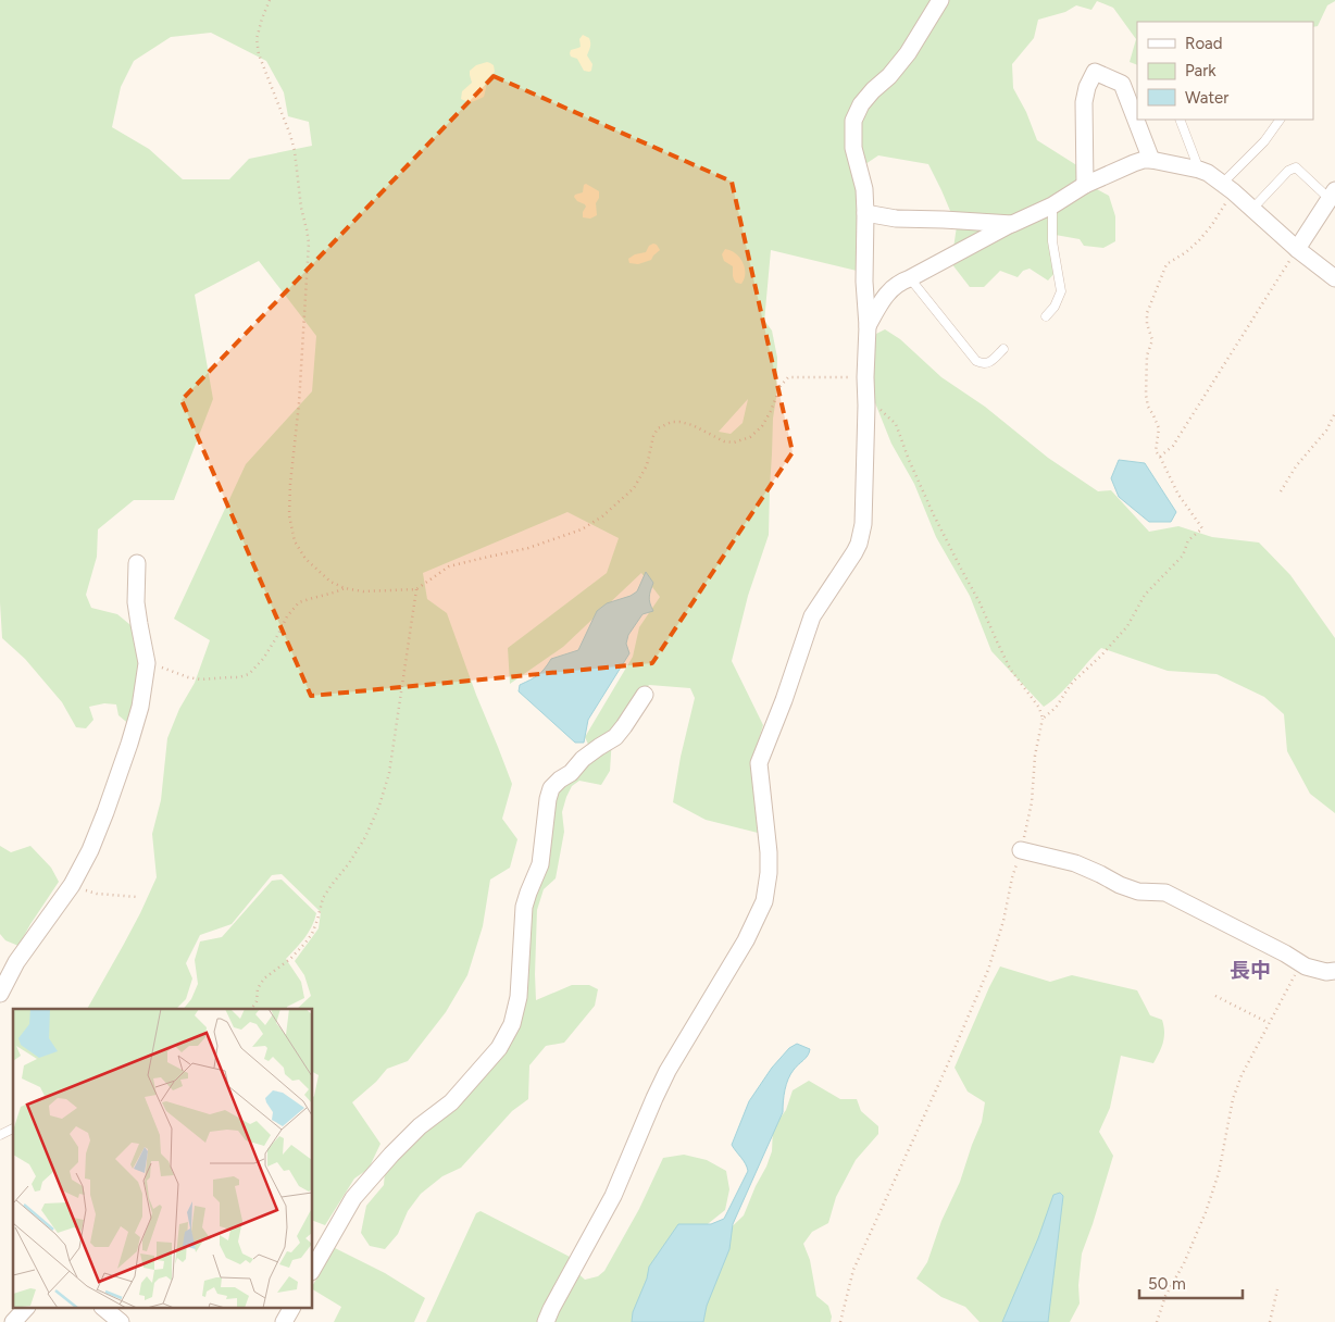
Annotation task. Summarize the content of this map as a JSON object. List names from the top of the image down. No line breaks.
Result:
{"districts":["長中"],"legend":["Road","Park","Water"],"scale_bar":"50 m"}
